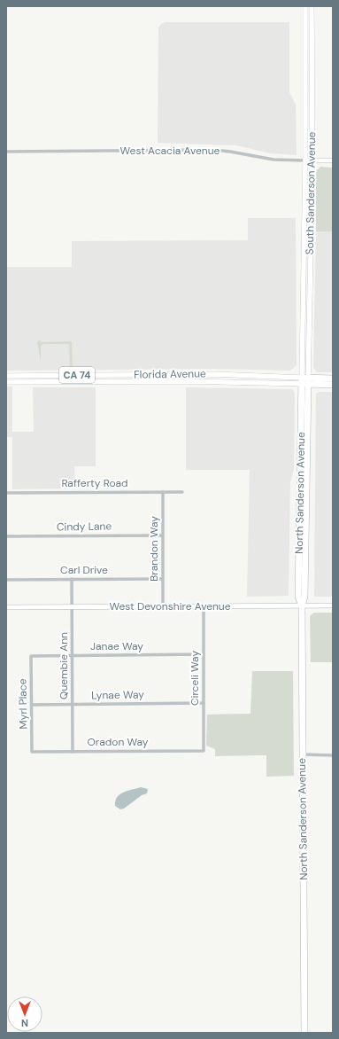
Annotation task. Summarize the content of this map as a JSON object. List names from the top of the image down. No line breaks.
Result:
{"streets":{"highway":["Florida Avenue","CA 74","North Sanderson Avenue"],"main road":["South Sanderson Avenue"],"street":["West Acacia Avenue","Rafferty Road","Cindy Lane","Brandon Way","Carl Drive","West Devonshire Avenue","Janae Way","Quembie Ann","Circeli Way","Lynae Way","Myrl Place","Oradon Way"]},"crossings":[["West Acacia Avenue","South Sanderson Avenue"],["South Sanderson Avenue","Florida Avenue"],["South Sanderson Avenue","North Sanderson Avenue"],["Florida Avenue","North Sanderson Avenue"],["Rafferty Road","Brandon Way"],["North Sanderson Avenue","West Devonshire Avenue"],["Cindy Lane","Brandon Way"],["Brandon Way","Carl Drive"],["Brandon Way","West Devonshire Avenue"],["Carl Drive","Quembie Ann"],["West Devonshire Avenue","Quembie Ann"],["West Devonshire Avenue","Circeli Way"],["Janae Way","Quembie Ann"],["Janae Way","Circeli Way"],["Janae Way","Myrl Place"],["Quembie Ann","Lynae Way"],["Quembie Ann","Oradon Way"],["Circeli Way","Lynae Way"],["Circeli Way","Oradon Way"],["Lynae Way","Myrl Place"],["Myrl Place","Oradon Way"]],"north":"bottom"}
